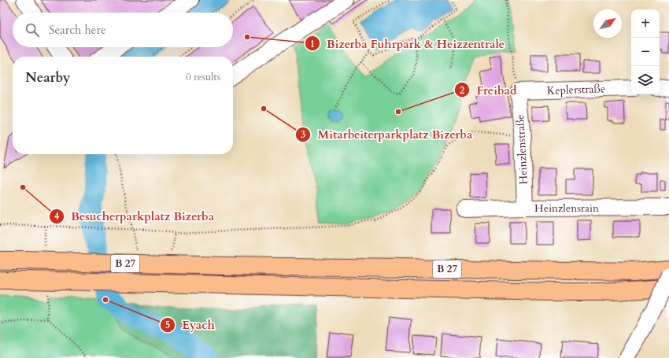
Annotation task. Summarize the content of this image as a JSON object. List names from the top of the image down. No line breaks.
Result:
{"streets":{"highway":["B 27"],"street":["Keplerstraße","Heinzlenstraße","Heinzlensrain"]},"crossings":[["Keplerstraße","Heinzlenstraße"],["Heinzlenstraße","Heinzlensrain"]],"places":["Bizerba Fuhrpark & Heizzentrale","Mitarbeiterparkplatz Bizerba","Freibad","Besucherparkplatz Bizerba","Eyach"],"north":"top right","page":{"map_buttons":["+","−"],"search":"Search here","heading":["Nearby","0 results"]}}
